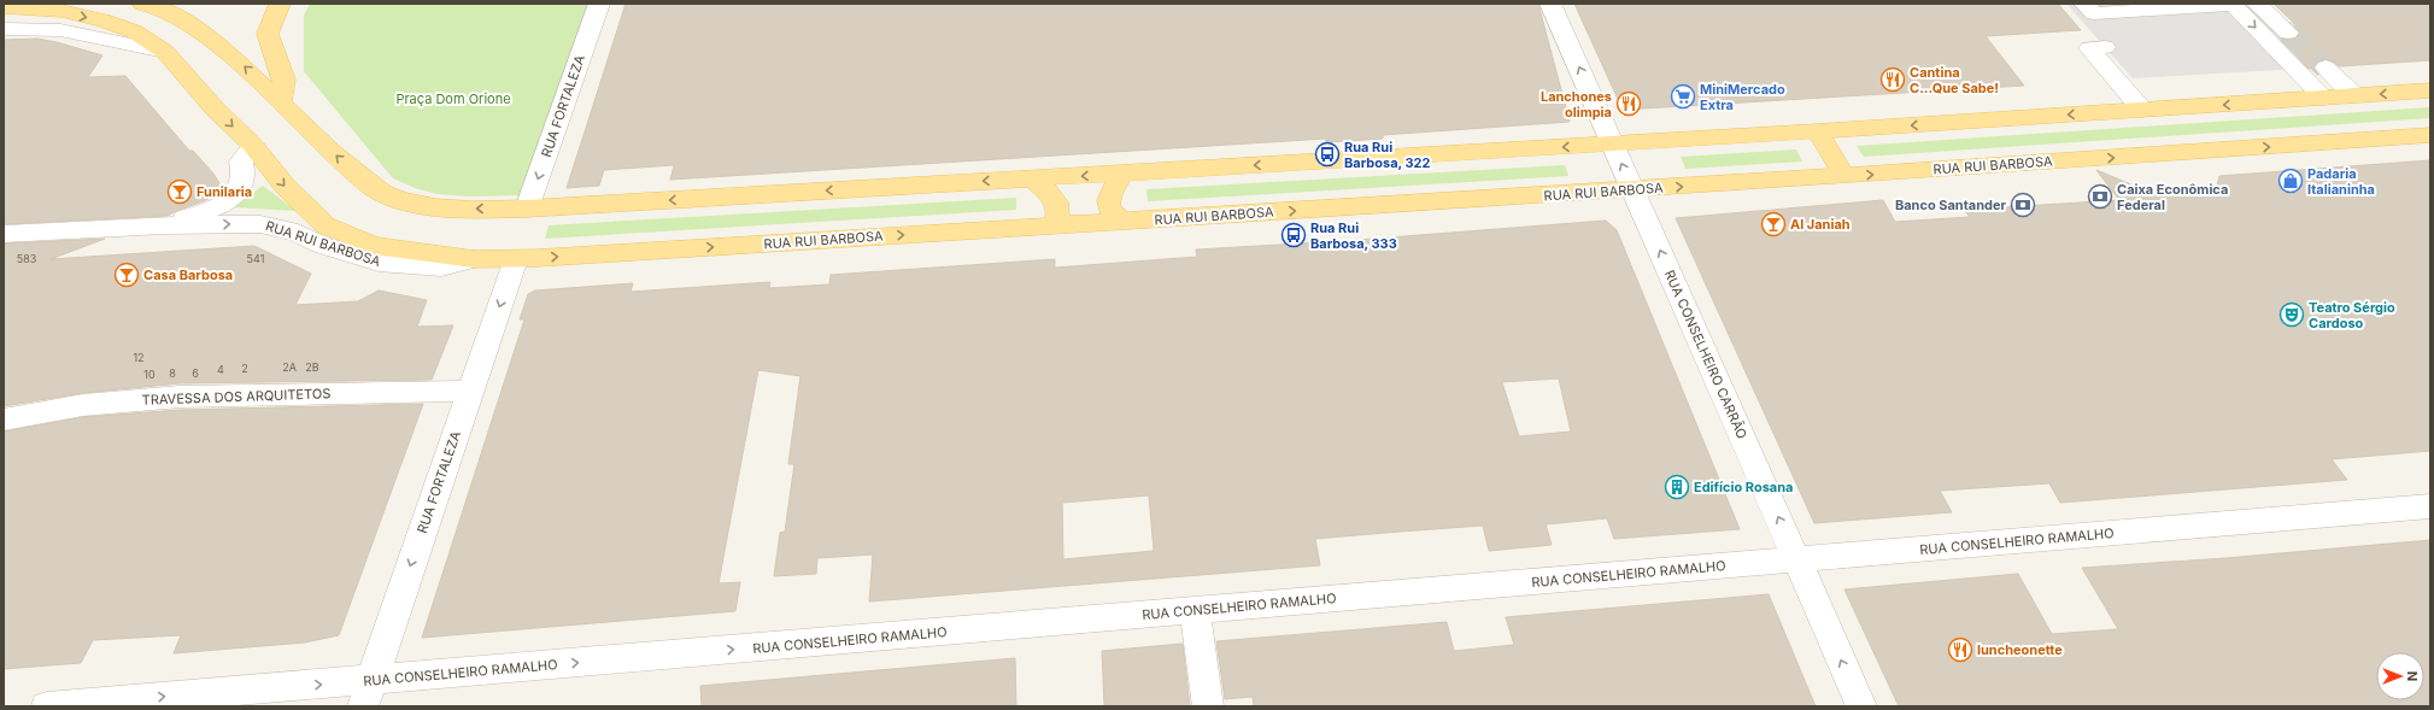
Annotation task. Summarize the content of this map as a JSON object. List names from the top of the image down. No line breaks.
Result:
{"streets":{"main road":["RUA RUI BARBOSA"],"street":["RUA FORTALEZA","RUA CONSELHEIRO CARRÃO","TRAVESSA DOS ARQUITETOS","RUA CONSELHEIRO RAMALHO"]},"crossings":[["RUA FORTALEZA","RUA RUI BARBOSA"],["RUA FORTALEZA","TRAVESSA DOS ARQUITETOS"],["RUA FORTALEZA","RUA CONSELHEIRO RAMALHO"],["RUA RUI BARBOSA","RUA CONSELHEIRO CARRÃO"],["RUA CONSELHEIRO CARRÃO","RUA CONSELHEIRO RAMALHO"]],"one_way":["RUA FORTALEZA","RUA CONSELHEIRO CARRÃO","RUA CONSELHEIRO RAMALHO"],"parks":["Praça Dom Orione"],"places":{"restaurant":["Cantina C...Que Sabe!","Lanchones olimpia","luncheonette"],"supermarket":["MiniMercado Extra"],"bus stop":["Rua Rui Barbosa, 322","Rua Rui Barbosa, 333"],"shop":["Padaria Italianinha"],"bar":["Funilaria","Al Janiah","Casa Barbosa"],"bank":["Caixa Econômica Federal","Banco Santander"],"theatre":["Teatro Sérgio Cardoso"],"building":["Edifício Rosana"]},"house_numbers":["583","541","12","2A","2B","2","4","8","6","10"],"north":"right"}
